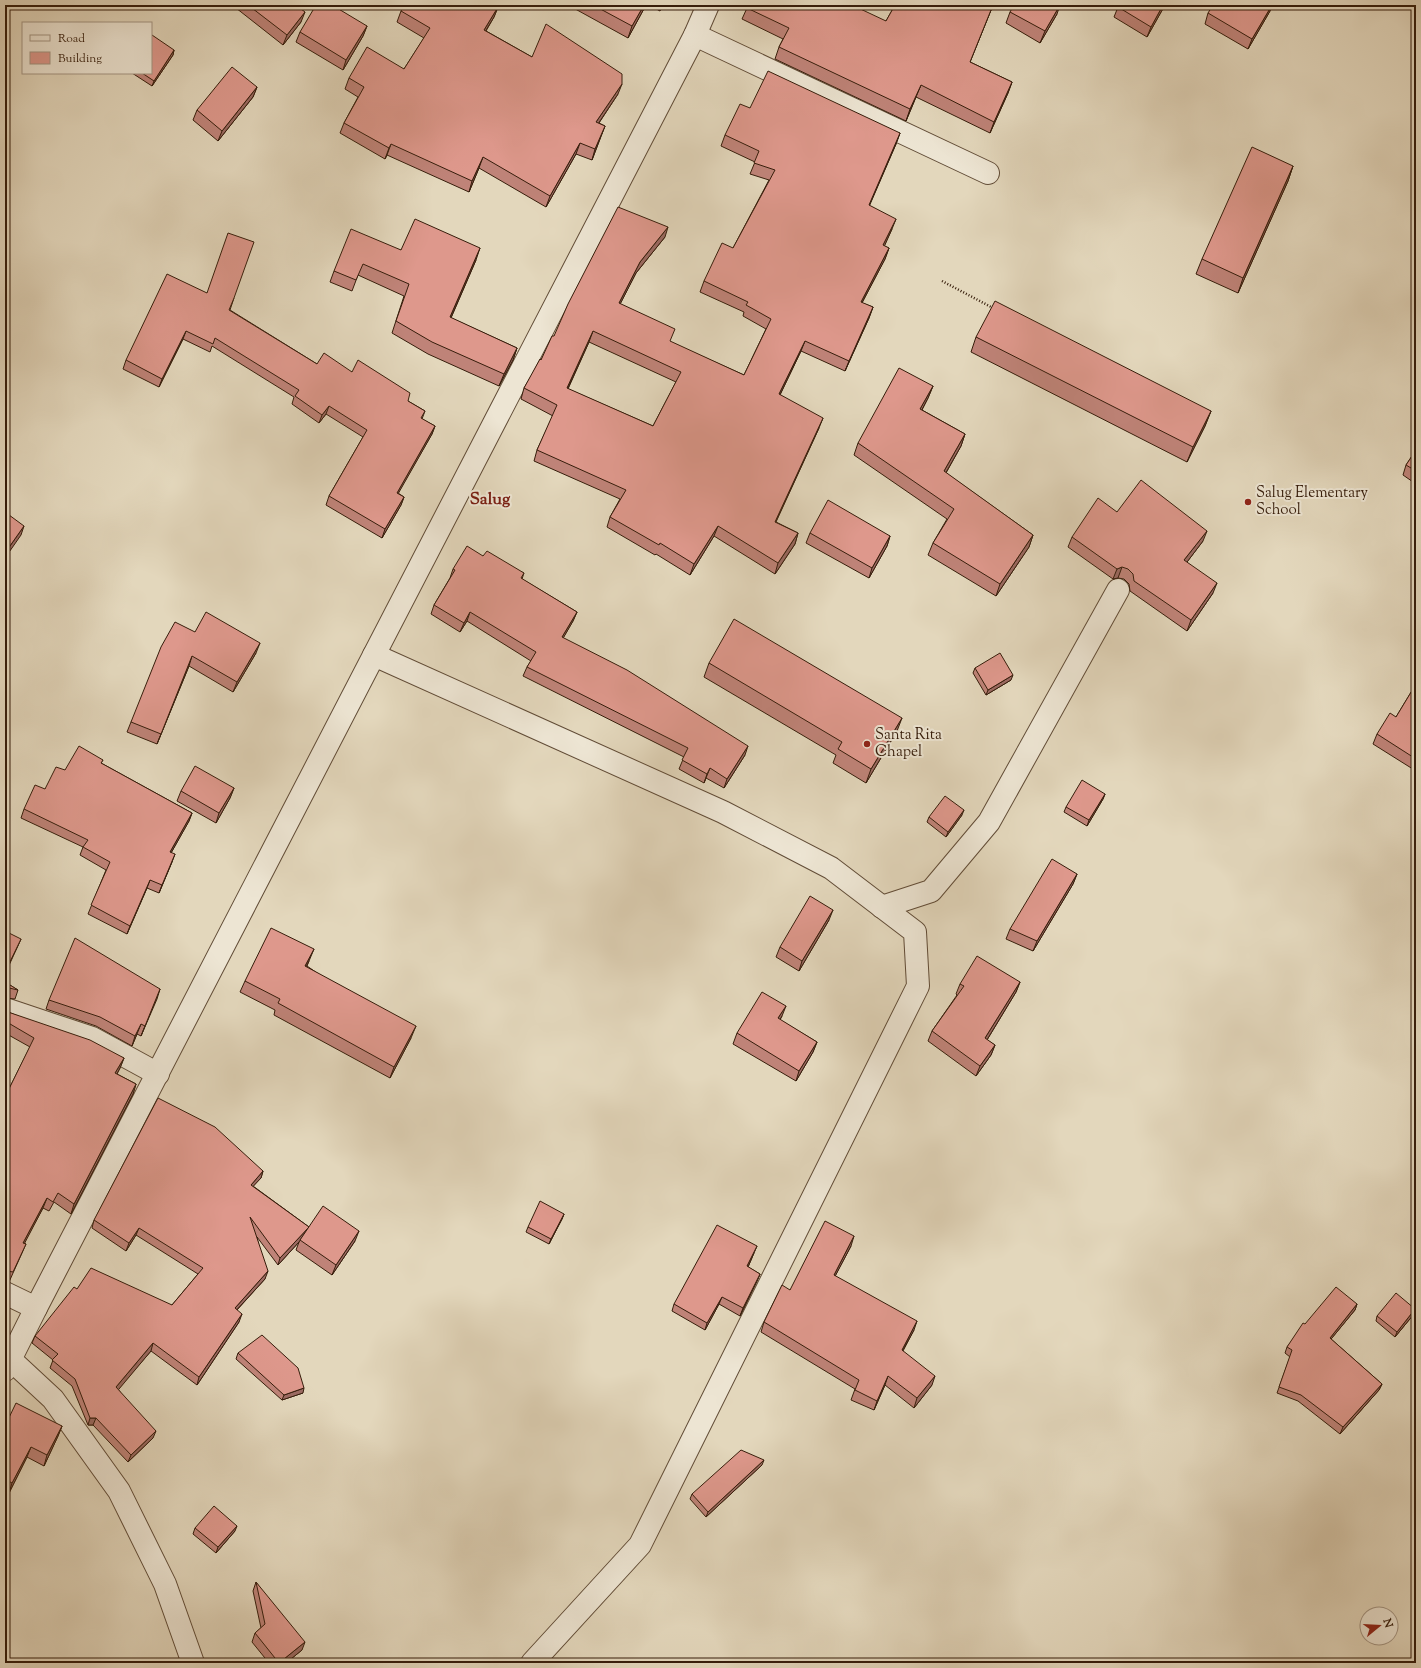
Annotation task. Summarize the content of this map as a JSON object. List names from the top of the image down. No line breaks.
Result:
{"districts":["Salug"],"places":["Salug Elementary School","Santa Rita Chapel"],"legend":["Road","Building"],"north":"right"}
